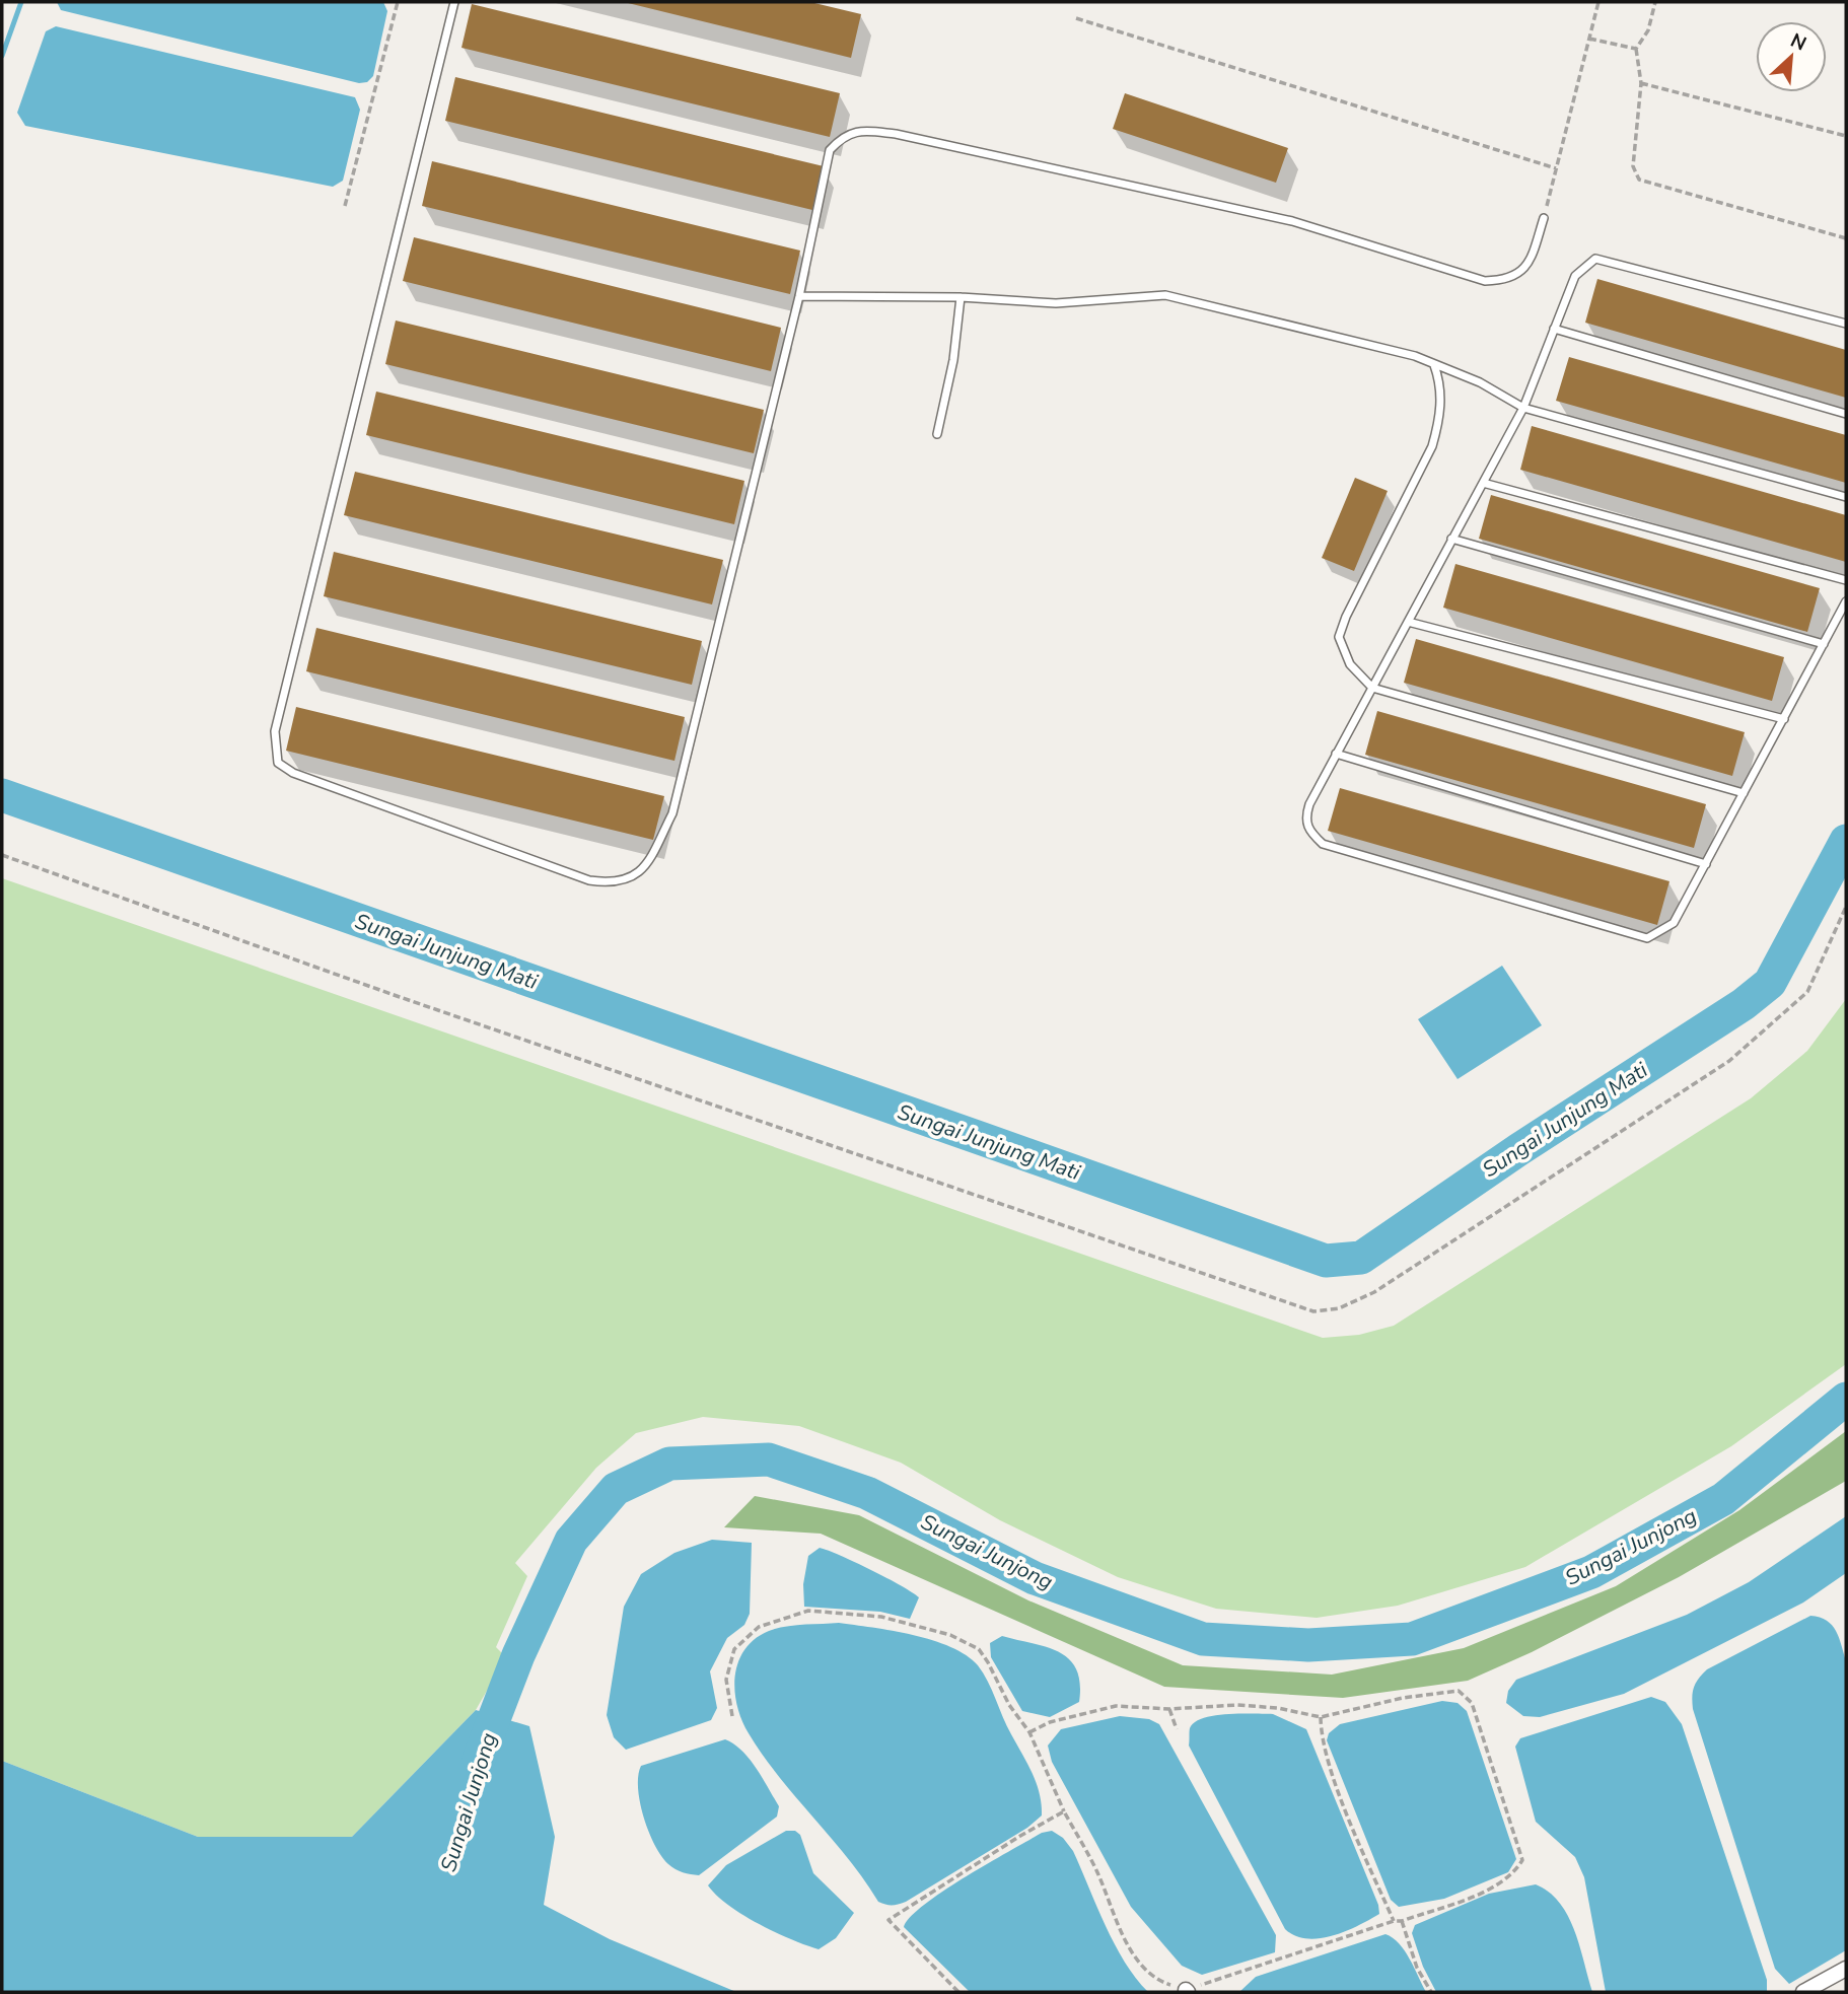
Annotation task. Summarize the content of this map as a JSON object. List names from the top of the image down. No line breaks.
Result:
{"water":["Sungai Junjung Mati","Sungai Junjong"],"north":"top right"}
